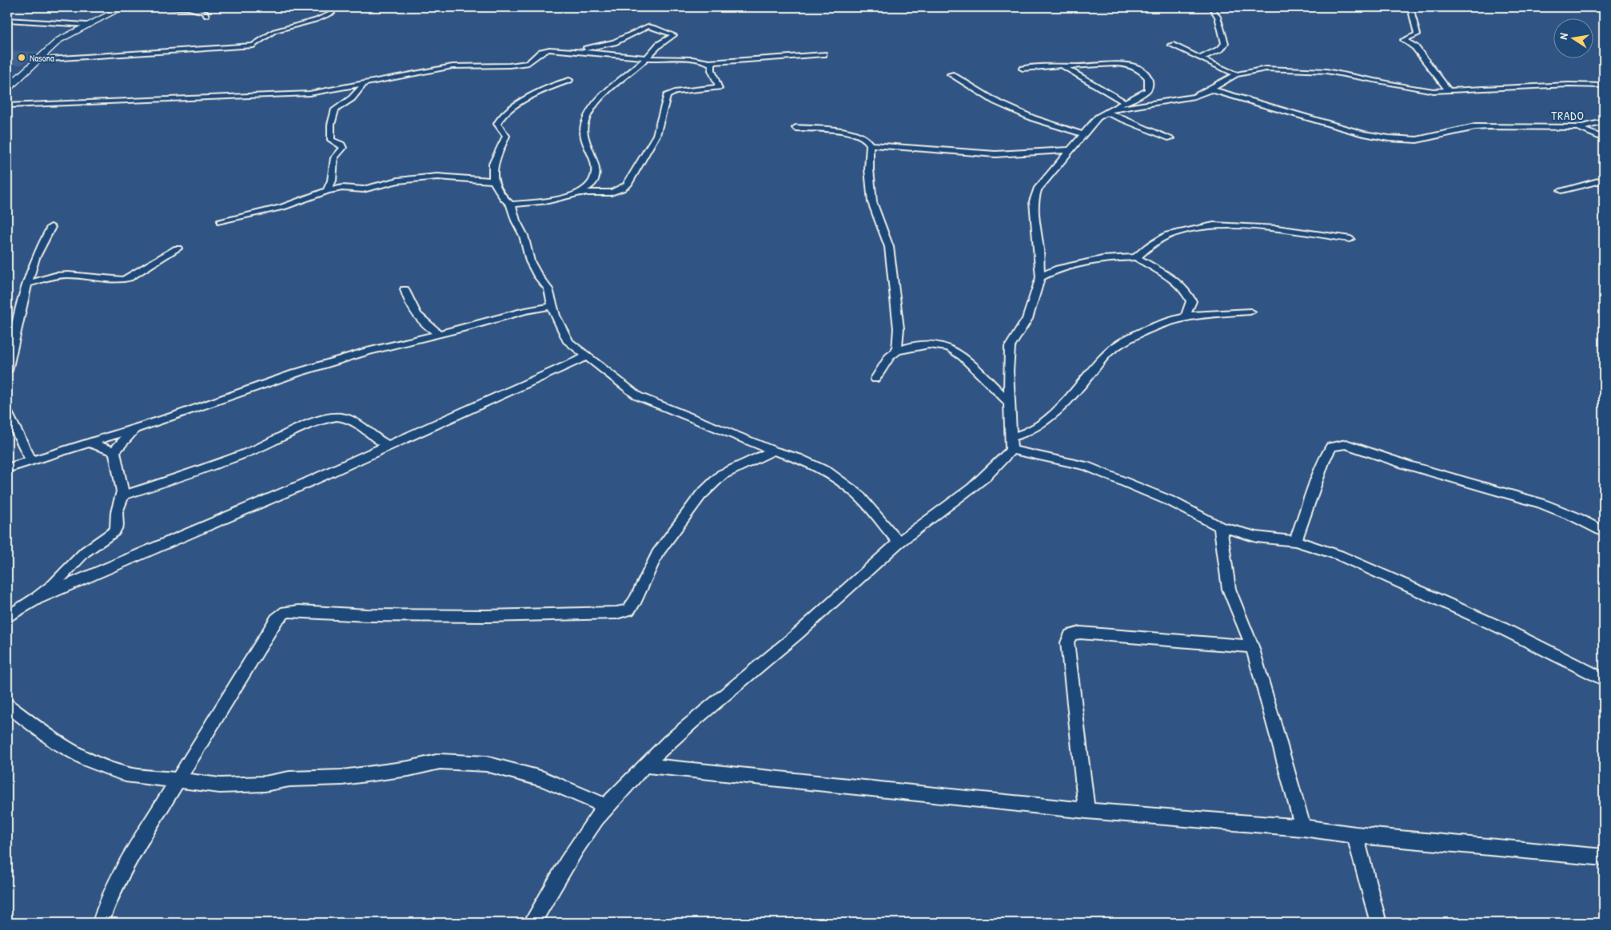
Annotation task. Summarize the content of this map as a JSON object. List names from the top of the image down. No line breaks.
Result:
{"districts":["TRADO"],"places":["Nasona"],"north":"left"}
